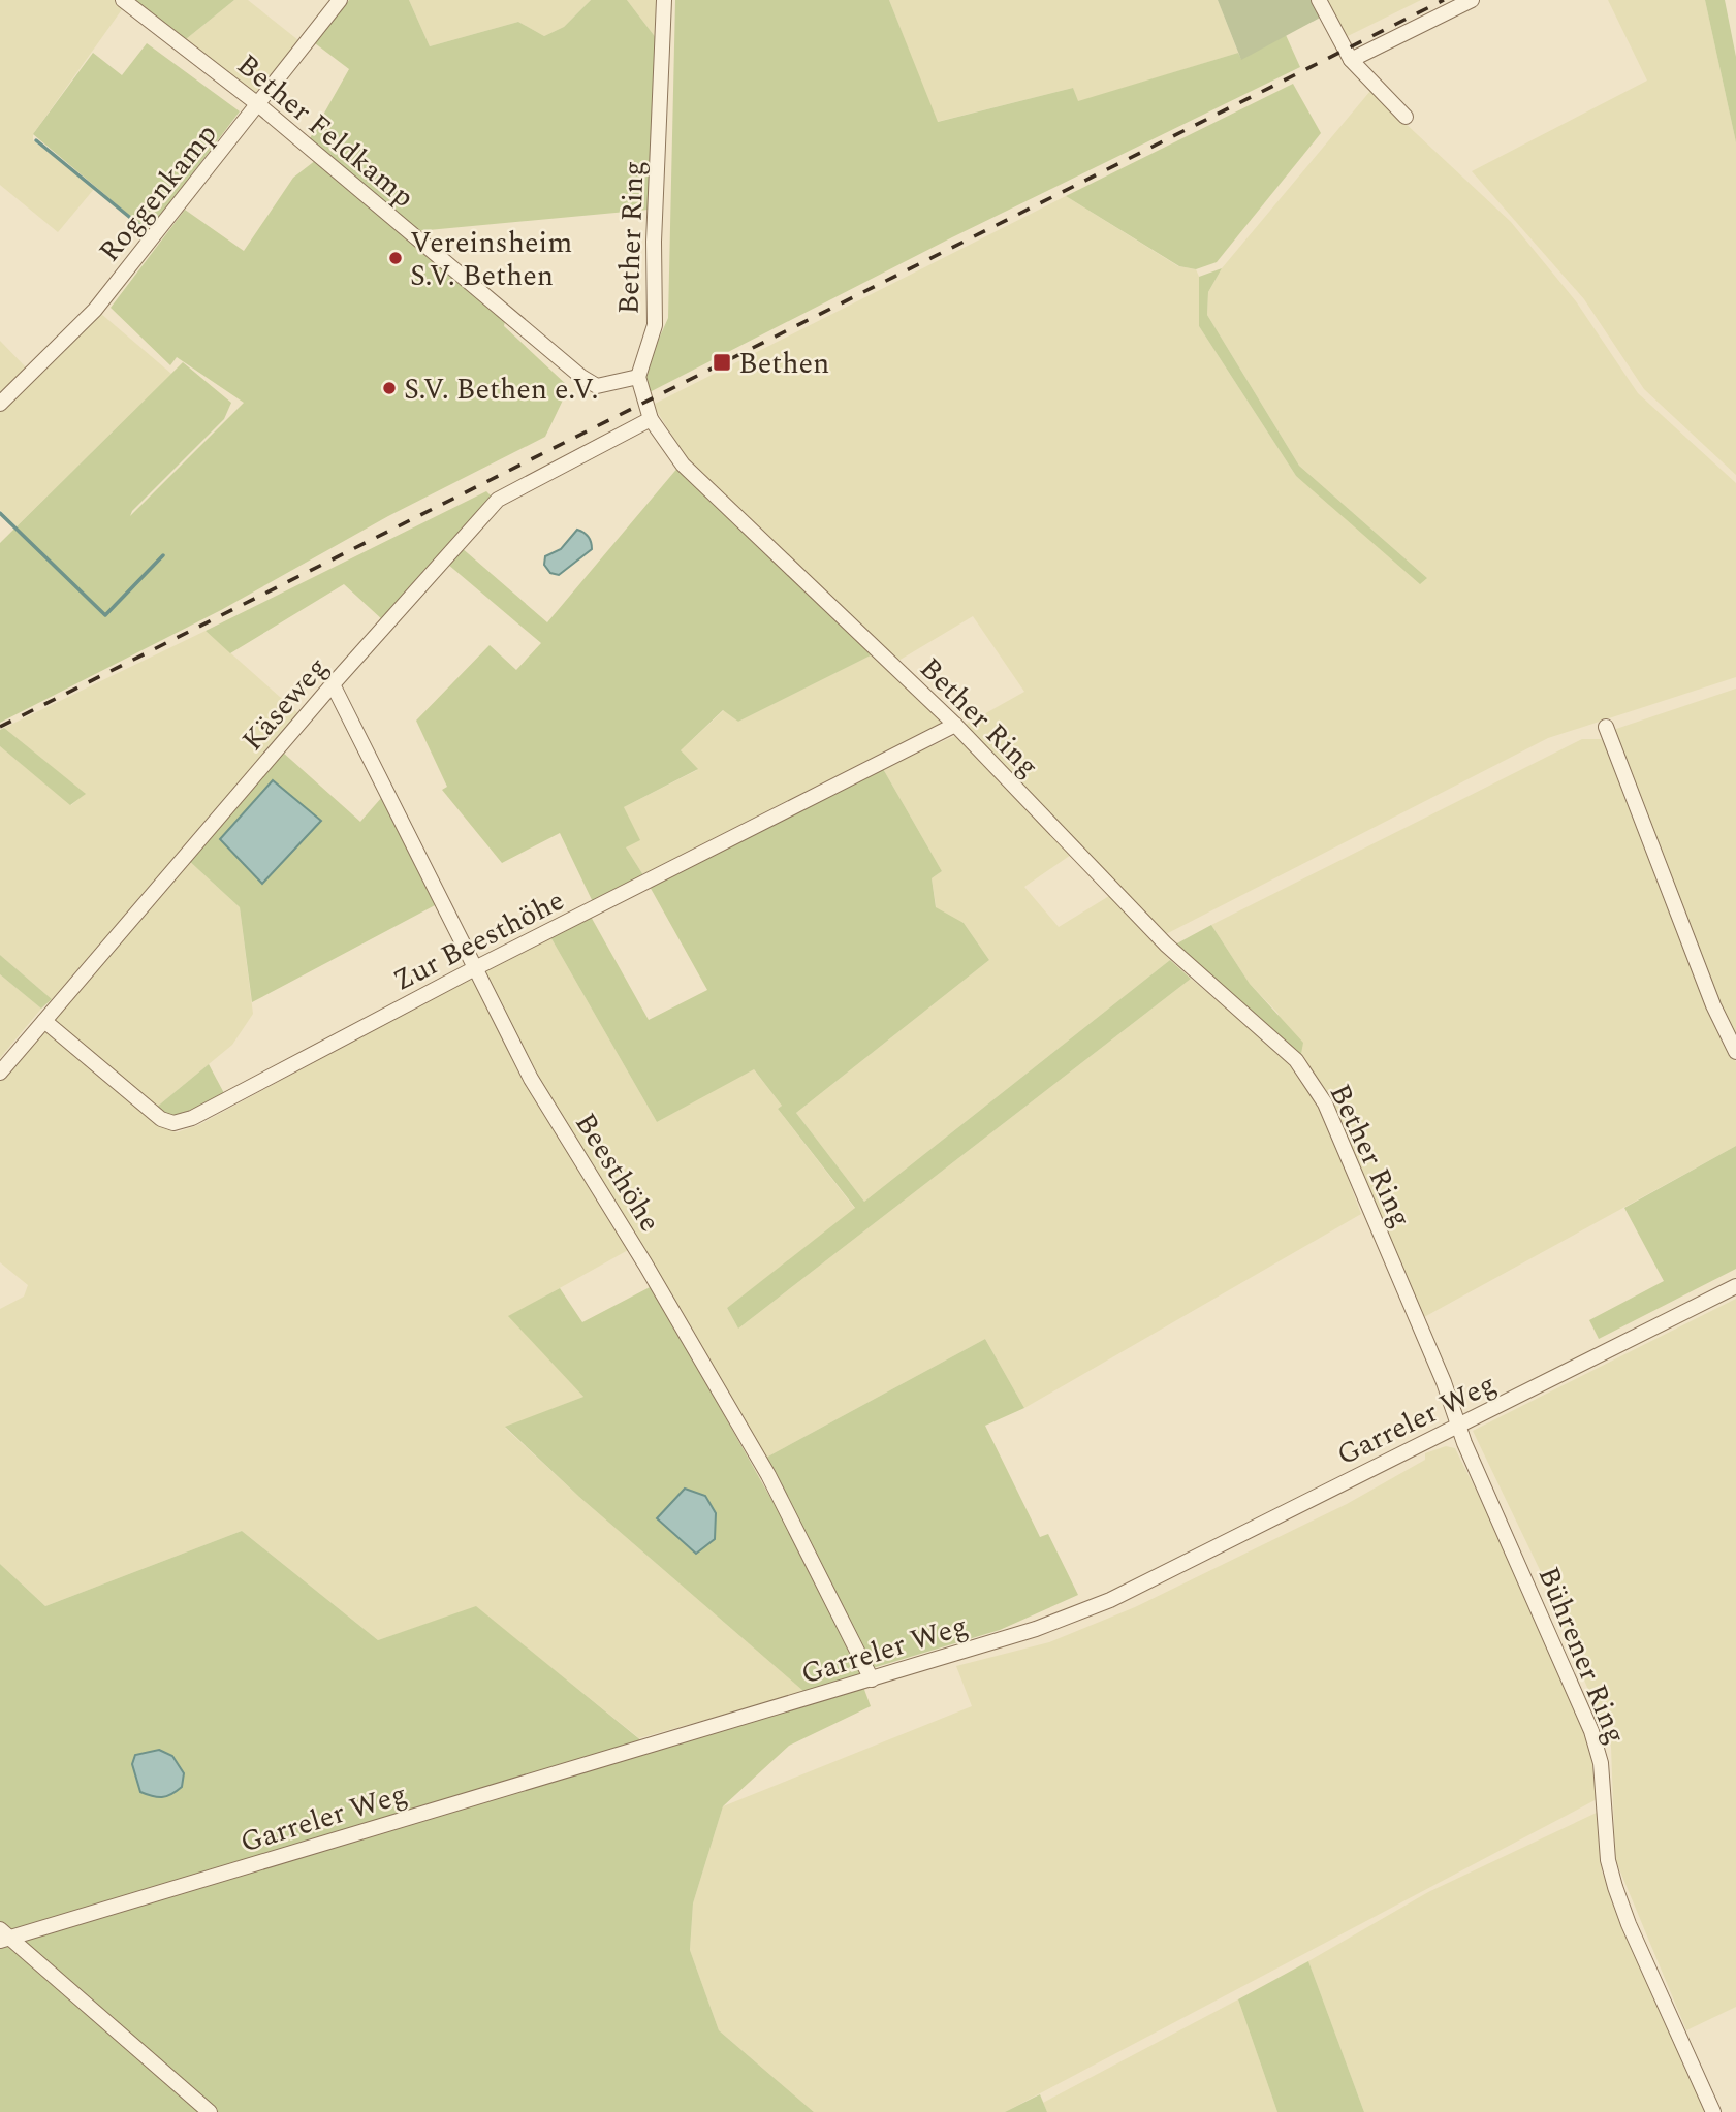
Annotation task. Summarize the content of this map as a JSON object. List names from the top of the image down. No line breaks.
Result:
{"streets":{"street":["Bether Feldkamp","Roggenkamp","Bether Ring","Käseweg","Zur Beesthöhe","Beesthöhe","Garreler Weg","Bührener Ring"]},"crossings":[["Bether Feldkamp","Roggenkamp"],["Bether Feldkamp","Bether Ring"],["Bether Ring","Käseweg"],["Bether Ring","Zur Beesthöhe"],["Bether Ring","Garreler Weg"],["Bether Ring","Bührener Ring"],["Käseweg","Zur Beesthöhe"],["Käseweg","Beesthöhe"],["Zur Beesthöhe","Beesthöhe"],["Beesthöhe","Garreler Weg"],["Garreler Weg","Bührener Ring"]],"places":{"other":["Vereinsheim S.V. Bethen","S.V. Bethen e.V."],"transit":["Bethen"]}}
